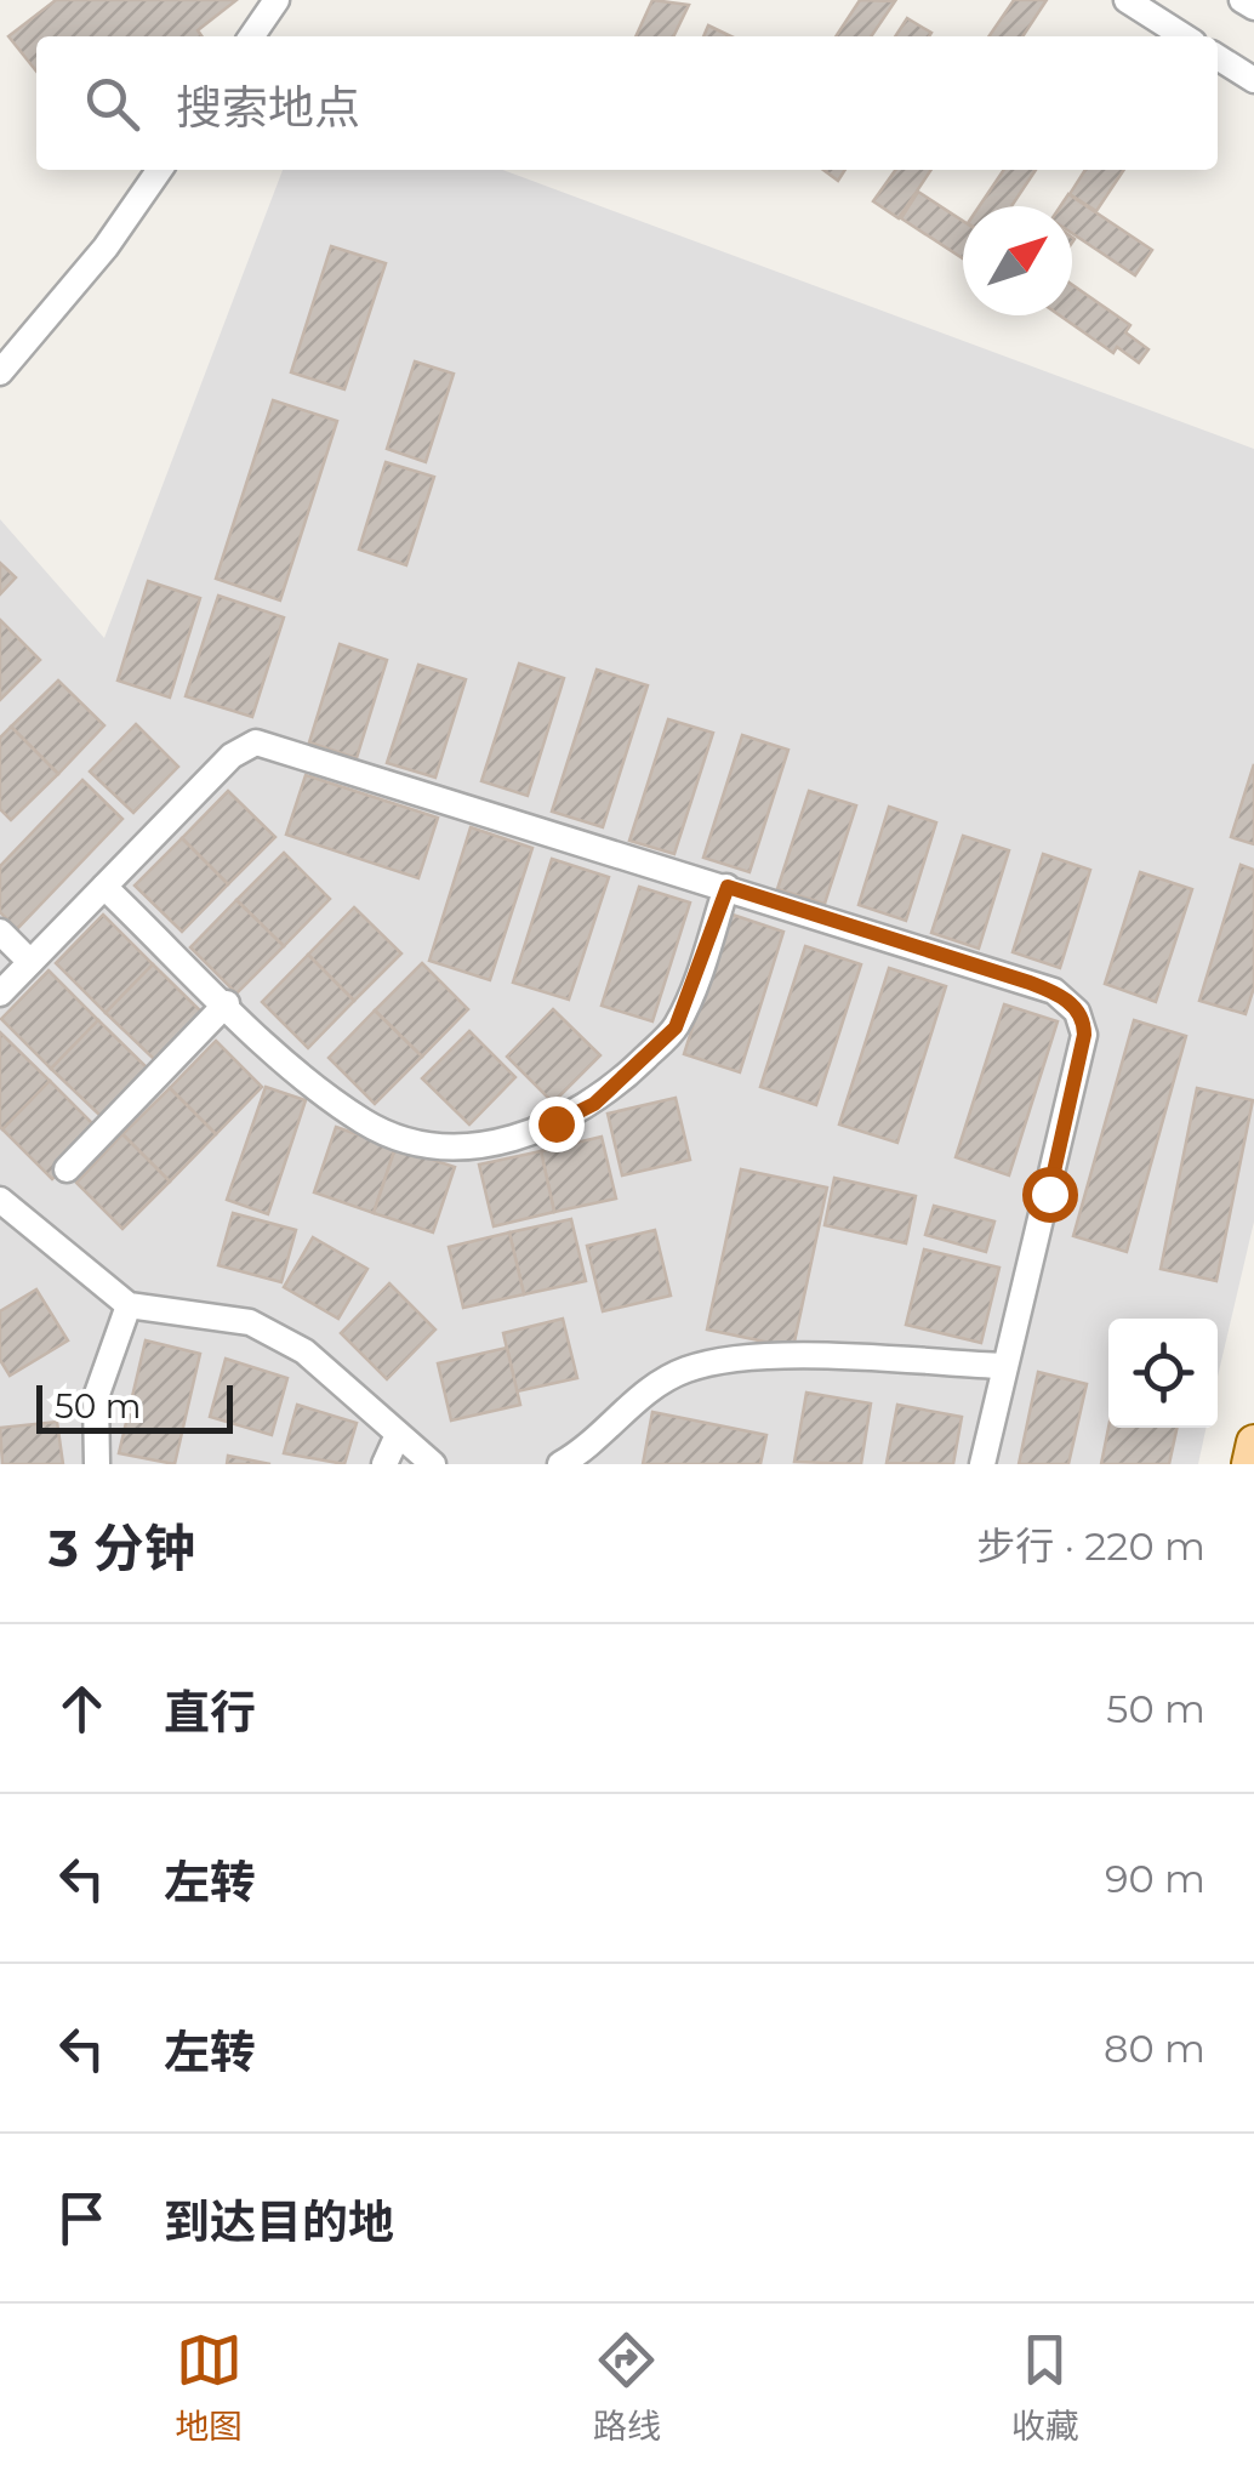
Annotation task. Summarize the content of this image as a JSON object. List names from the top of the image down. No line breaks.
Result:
{"scale_bar":"50 m","north":"top right","page":{"search":"搜索地点","scale":"50 m","heading":["3 分钟","步行 · 220 m"],"list":[["直行","50 m"],["左转","90 m"],["左转","80 m"],"到达目的地"],"nav":["地图","路线","收藏"]}}
